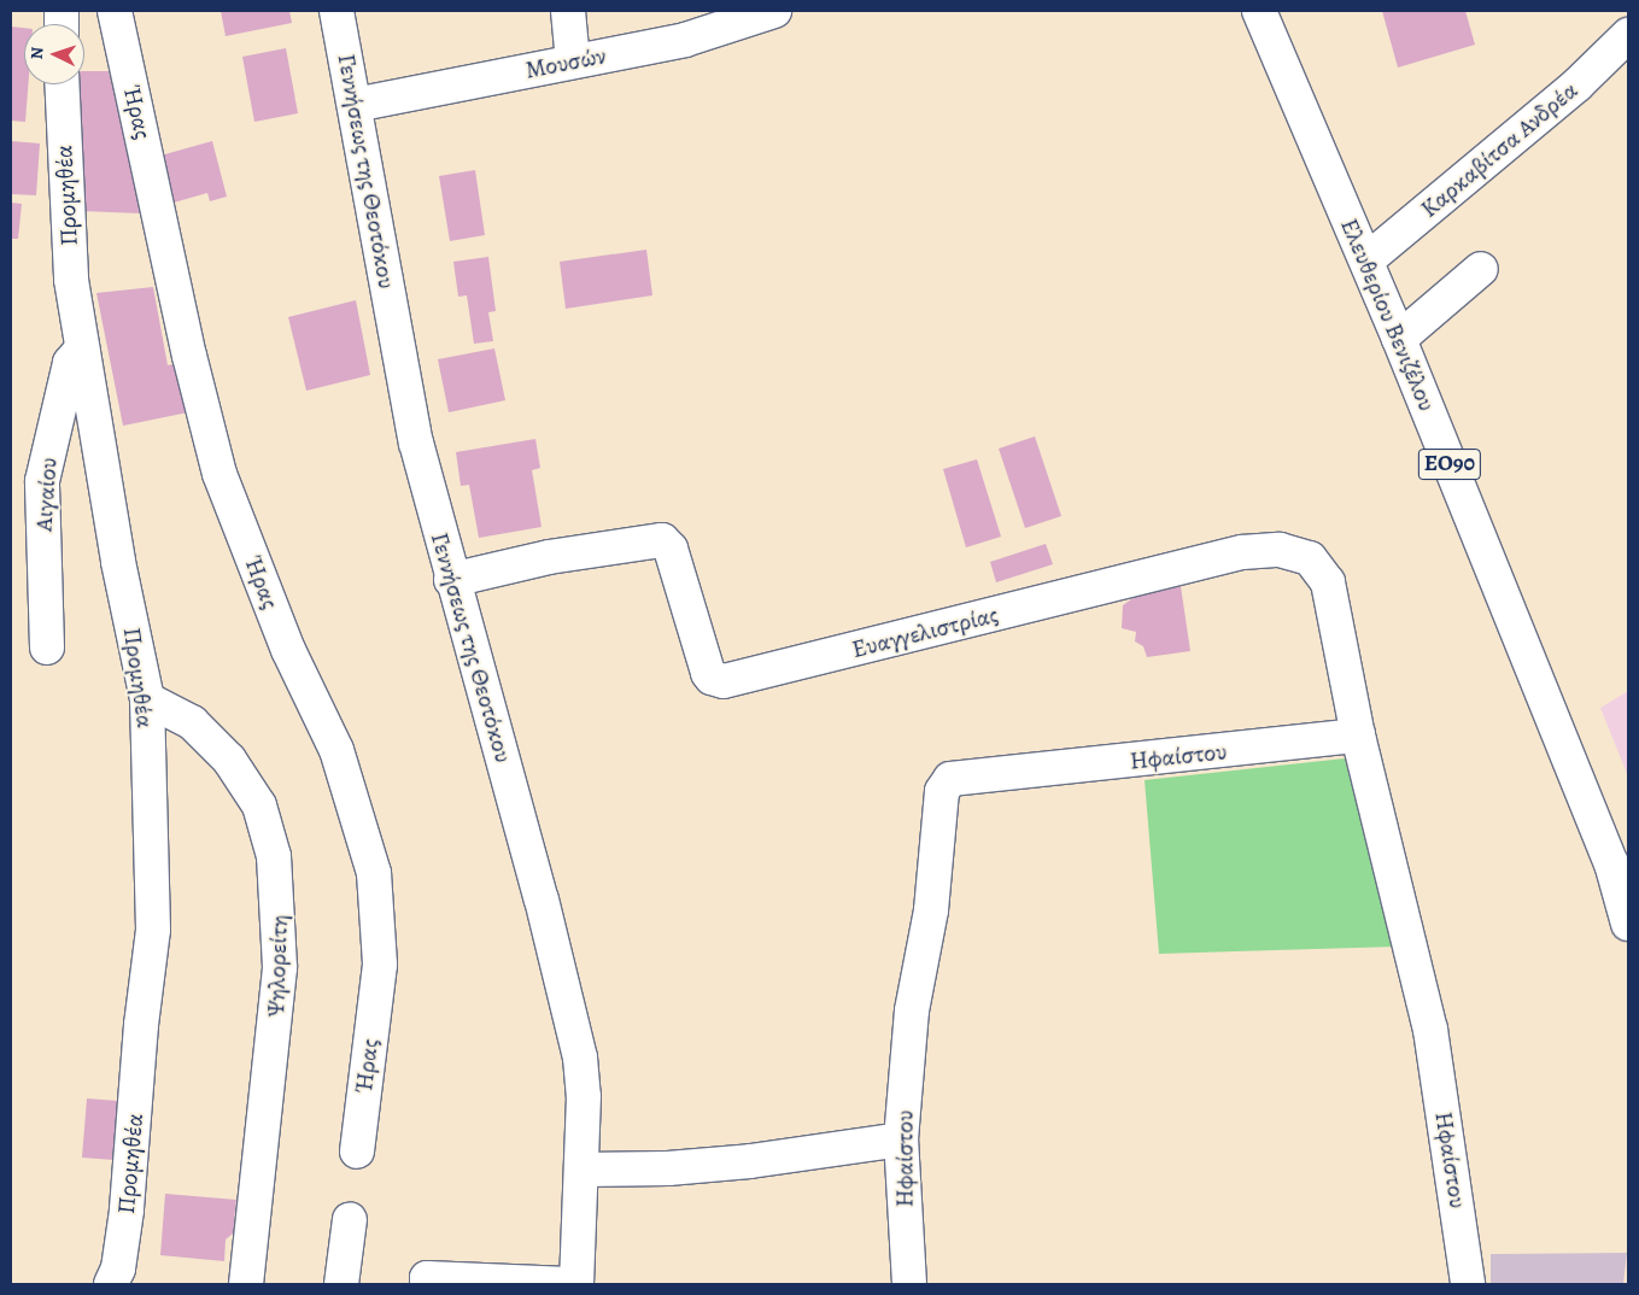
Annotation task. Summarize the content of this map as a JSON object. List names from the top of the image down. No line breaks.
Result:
{"streets":{"street":["Μουσών","Ήρας","Καρκαβίτσα Ανδρέα","Γεννήσεως της Θεοτόκου","Προμηθέα","Ελευθερίου Βενιζέλου","ΕΟ90","Αιγαίου","Ευαγγελιστρίας","Ηφαίστου","Ψηλορείτη"]},"crossings":[["Μουσών","Γεννήσεως της Θεοτόκου"],["Καρκαβίτσα Ανδρέα","Ελευθερίου Βενιζέλου"],["Γεννήσεως της Θεοτόκου","Ευαγγελιστρίας"],["Προμηθέα","Αιγαίου"],["Προμηθέα","Ψηλορείτη"],["Ευαγγελιστρίας","Ηφαίστου"]],"north":"left"}
